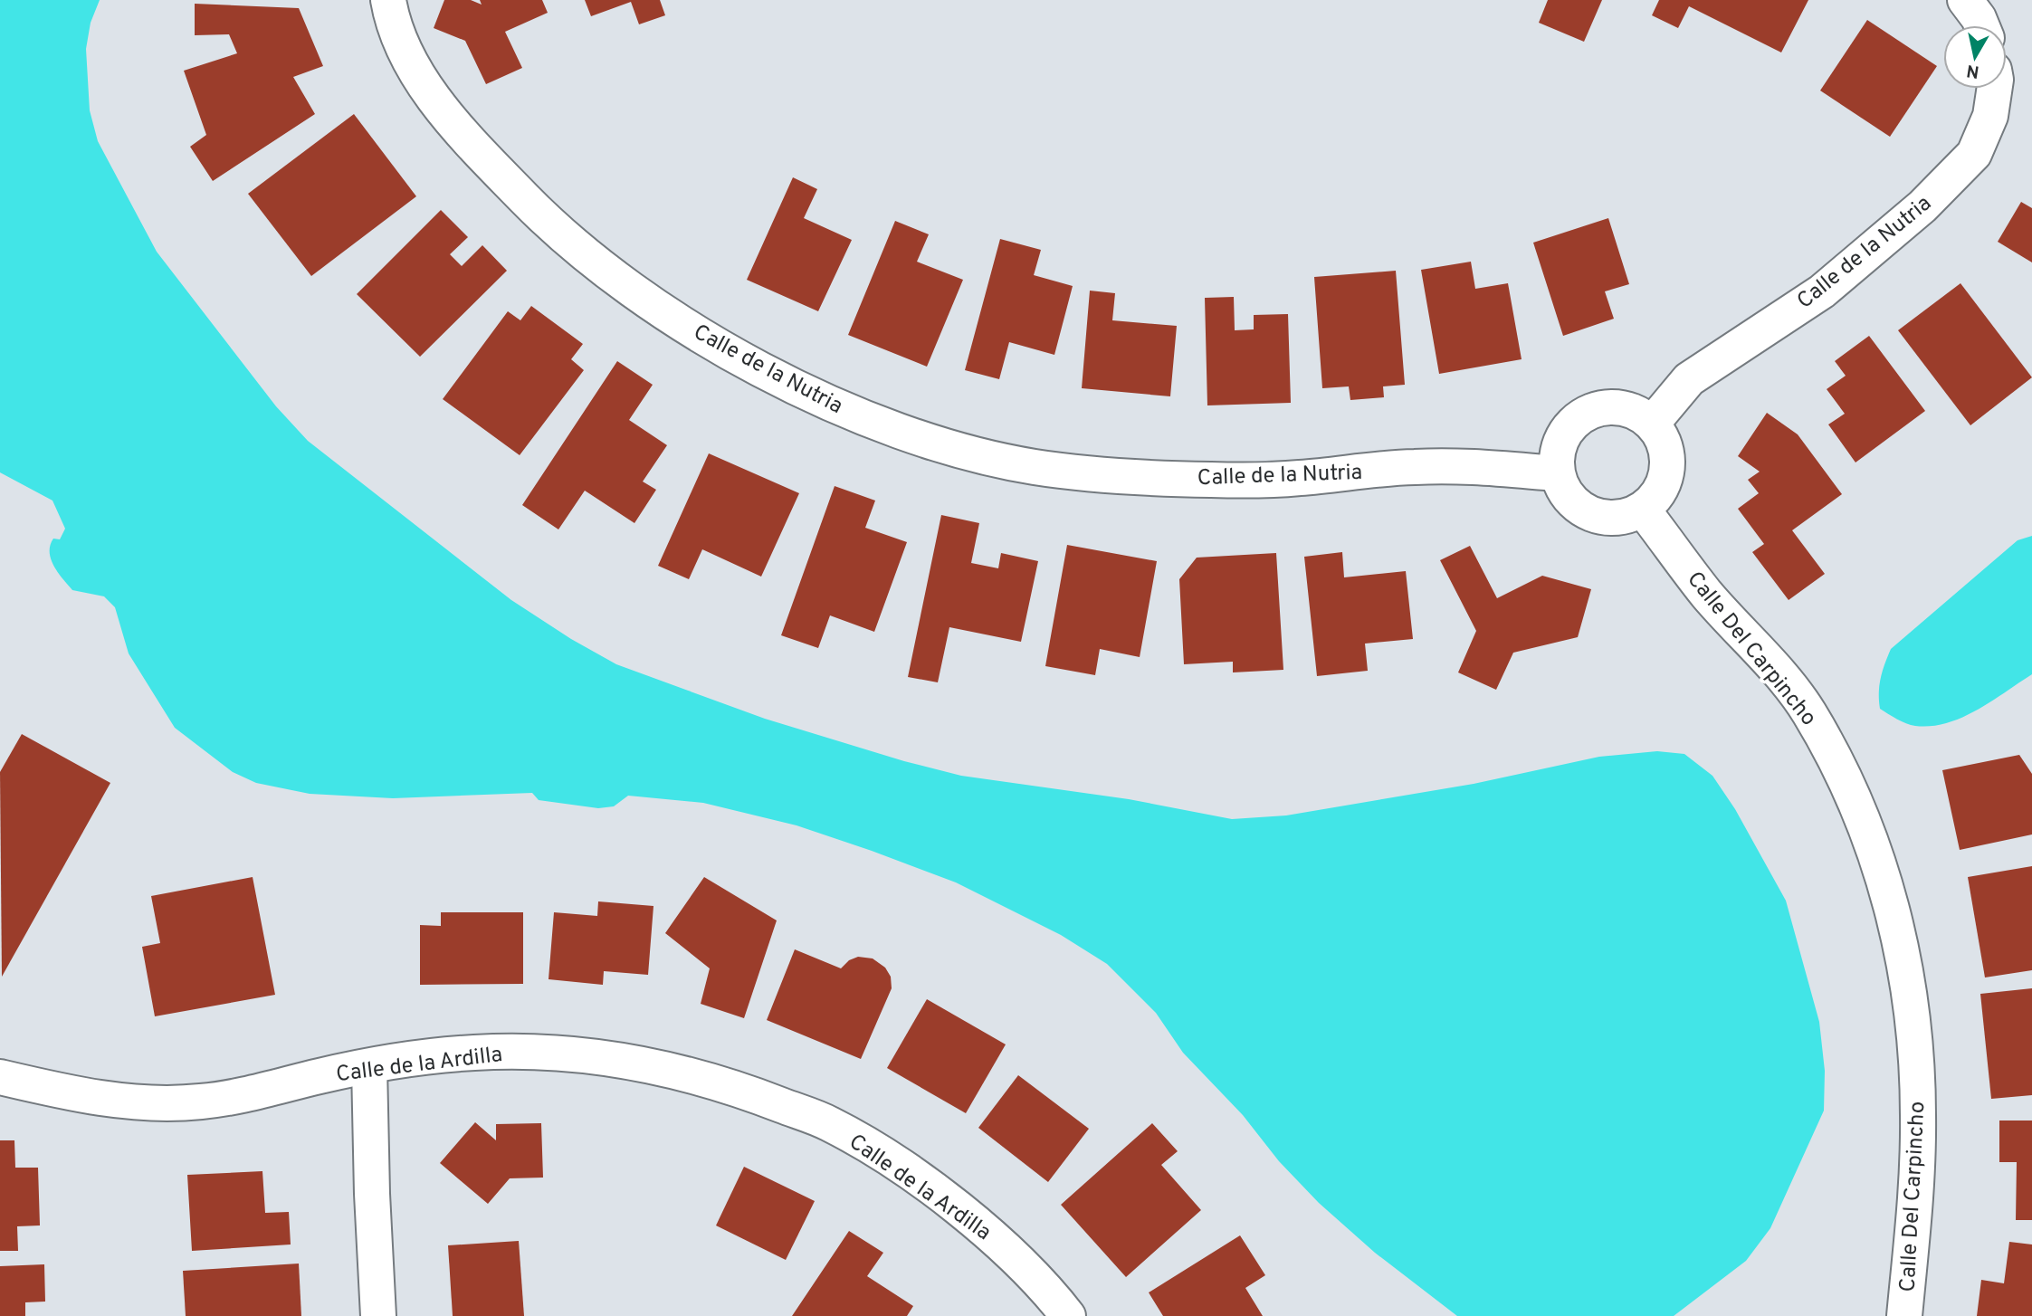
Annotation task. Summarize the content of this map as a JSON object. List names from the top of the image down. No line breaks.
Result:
{"streets":{"street":["Calle de la Nutria","Calle Del Carpincho","Calle de la Ardilla"]},"crossings":[["Calle de la Nutria","Calle Del Carpincho"]],"north":"bottom"}
